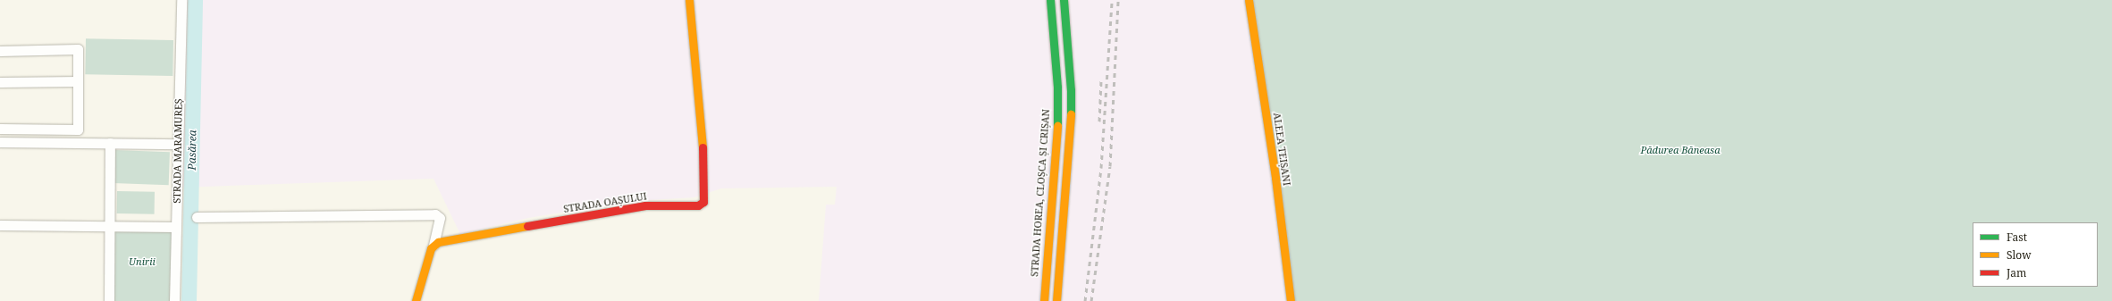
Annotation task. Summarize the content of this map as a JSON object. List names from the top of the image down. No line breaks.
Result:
{"streets":{"street":["ALEEA TEIȘANI","STRADA MARAMUREȘ","STRADA HOREA, CLOȘCA ȘI CRIȘAN","STRADA OAȘULUI"]},"water":["Pasărea"],"parks":["Pădurea Băneasa","Unirii"],"legend":["Fast","Slow","Jam"]}
